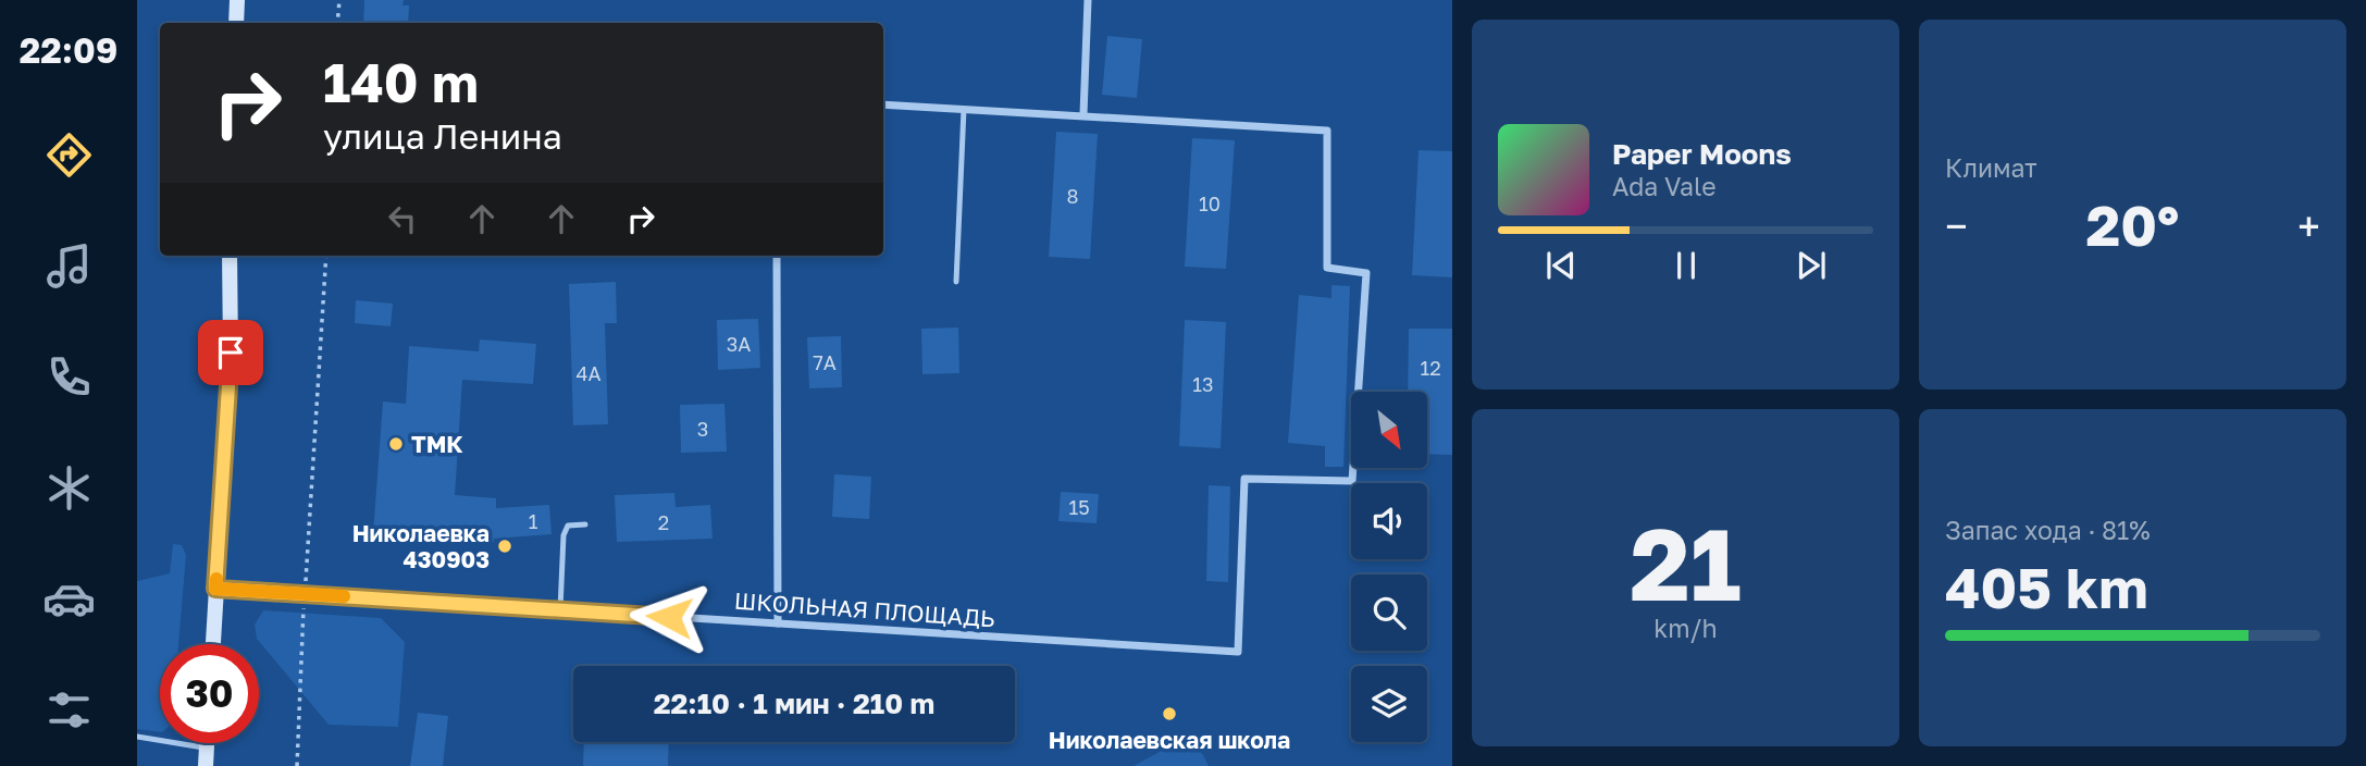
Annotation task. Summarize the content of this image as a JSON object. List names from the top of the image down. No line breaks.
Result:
{"streets":{"street":["ШКОЛЬНАЯ ПЛОЩАДЬ"]},"places":["ТМК","Николаевка 430903","Николаевская школа"],"house_numbers":["8","10","3А","7А","12","4А","13","3","15","1","2"],"north":"bottom right","page":{"tabs":"22:09","tile":["Климат",["21","km/h"],["Запас хода · 81%","405 km"]],"turn":["140 m","улица Ленина"],"song":["Paper Moons","Ada Vale"],"heat":["−","20°","+"],"limit":"30","trip":"22:10 · 1 мин · 210 m"}}
